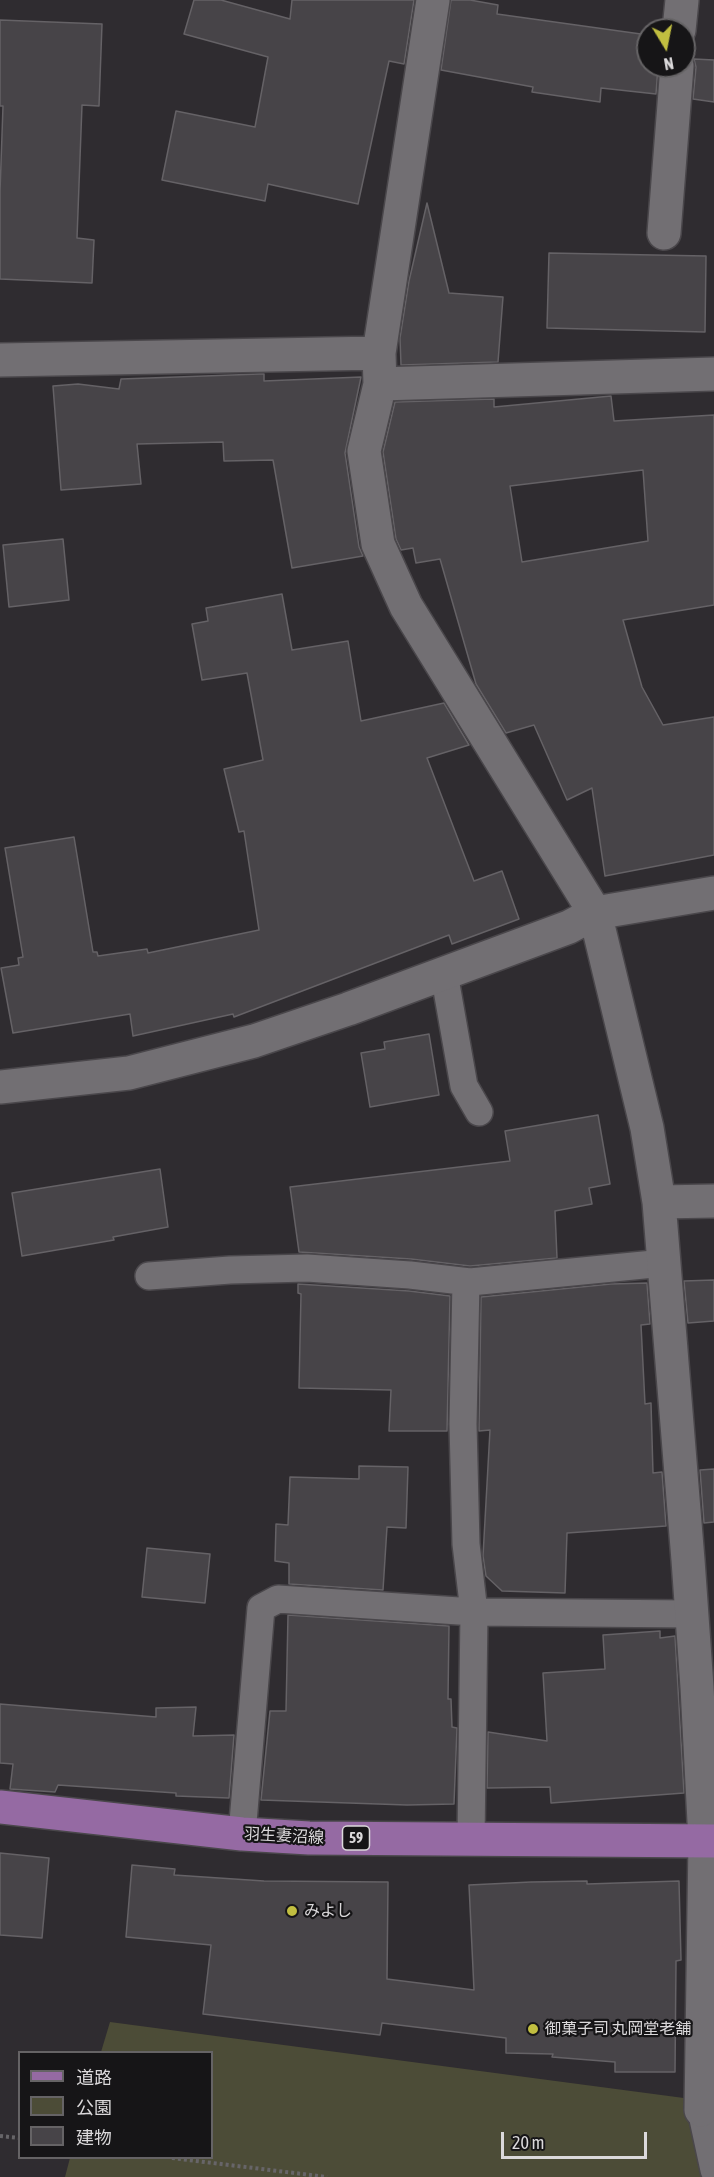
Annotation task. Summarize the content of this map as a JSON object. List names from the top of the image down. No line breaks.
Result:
{"streets":{"main road":["羽生妻沼線","59"]},"places":["みよし","御菓子司 丸岡堂老舗"],"legend":["道路","公園","建物"],"scale_bar":"20 m","north":"bottom"}
